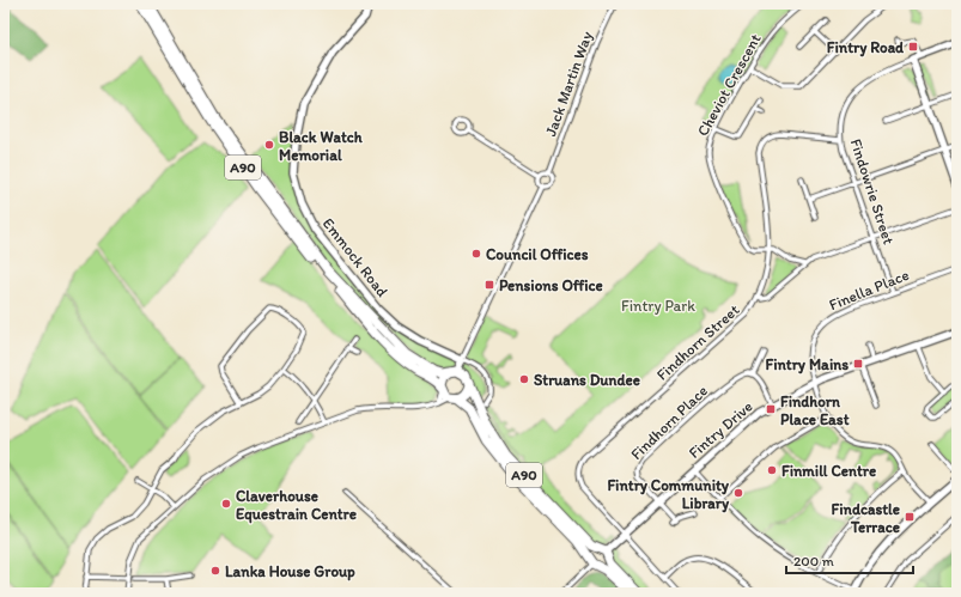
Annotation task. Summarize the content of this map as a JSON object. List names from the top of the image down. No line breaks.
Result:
{"streets":{"highway":["A90"],"street":["Jack Martin Way","Cheviot Crescent","Findowrie Street","Emmock Road","Finella Place","Findhorn Street","Findhorn Place","Fintry Drive"]},"crossings":[["Jack Martin Way","A90"],["Jack Martin Way","Emmock Road"],["Cheviot Crescent","Findhorn Street"],["A90","Fintry Drive"],["Findowrie Street","Finella Place"],["Findowrie Street","Findhorn Street"],["Finella Place","Fintry Drive"],["Findhorn Street","Fintry Drive"],["Findhorn Place","Fintry Drive"]],"parks":["Fintry Park"],"places":{"transit":["Fintry Road","Pensions Office","Fintry Mains","Findhorn Place East","Findcastle Terrace"],"other":["Black Watch Memorial","Council Offices","Struans Dundee","Finmill Centre","Fintry Community Library","Claverhouse Equestrain Centre","Lanka House Group"]},"scale_bar":"200 m"}
